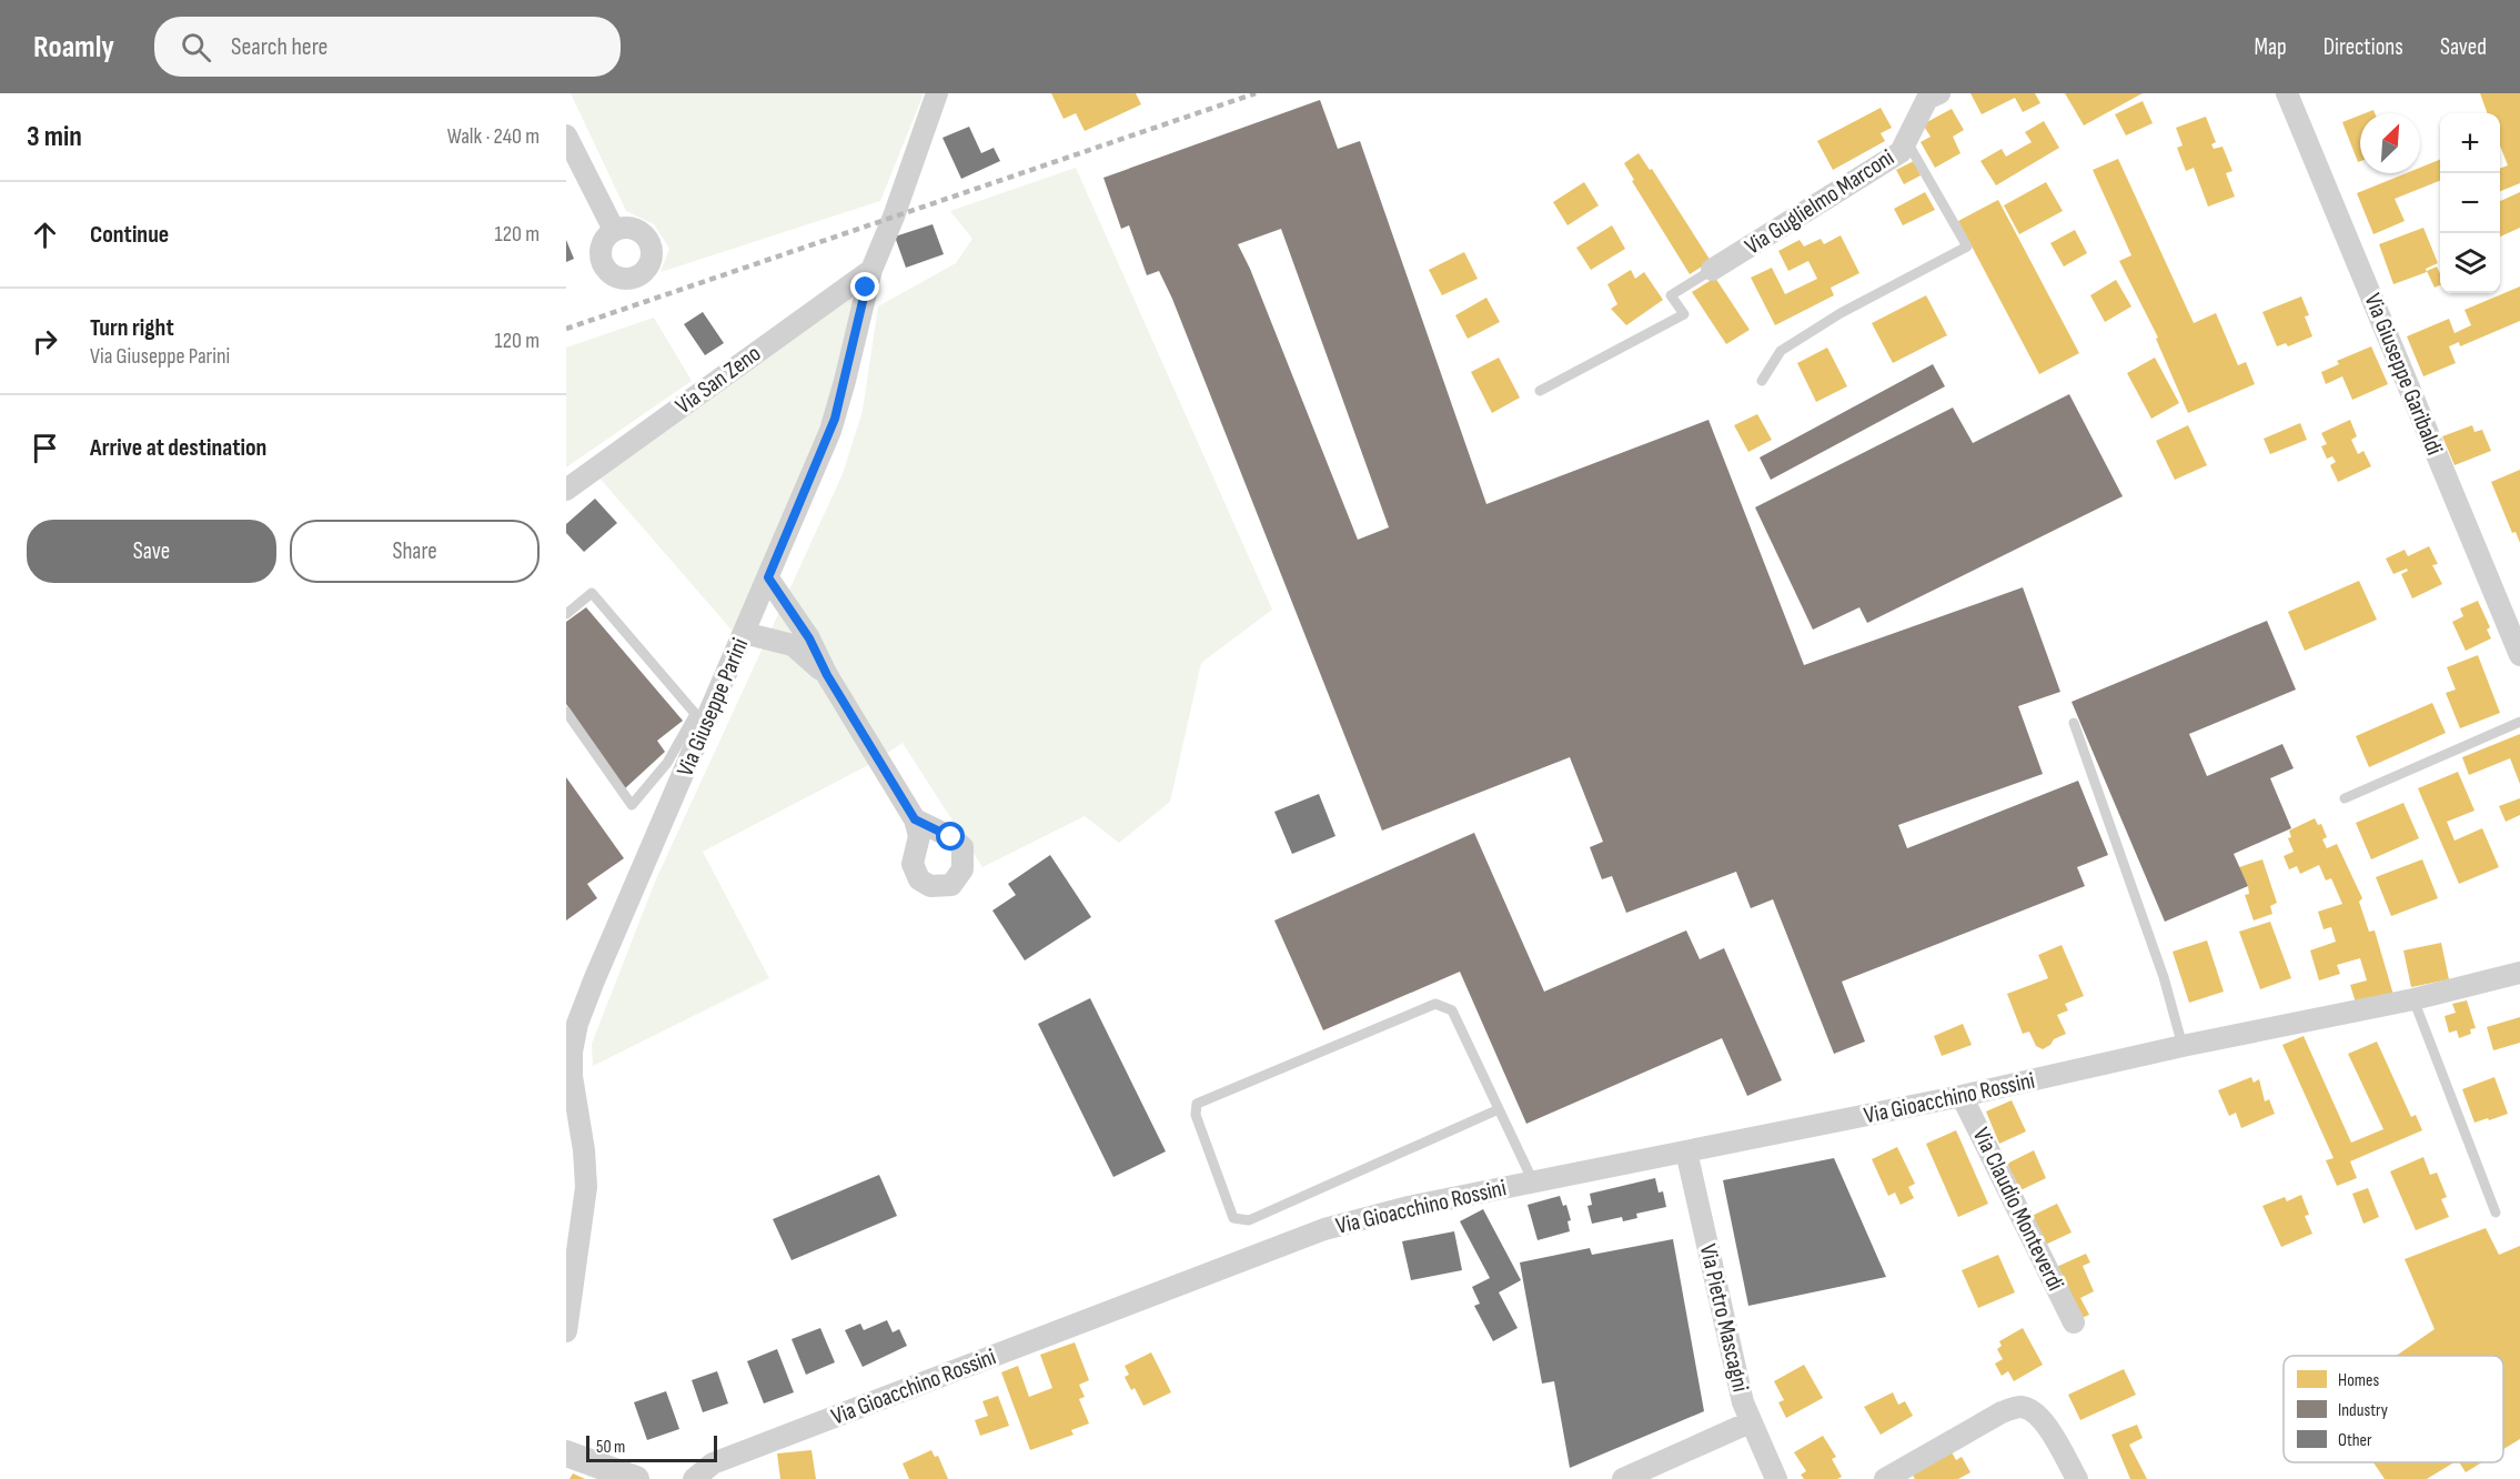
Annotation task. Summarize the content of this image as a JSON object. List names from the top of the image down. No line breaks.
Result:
{"streets":{"street":["Via Guglielmo Marconi","Via Giuseppe Garibaldi","Via San Zeno","Via Giuseppe Parini","Via Gioacchino Rossini","Via Claudio Monteverdi","Via Pietro Mascagni"]},"crossings":[["Via San Zeno","Via Giuseppe Parini"],["Via Gioacchino Rossini","Via Claudio Monteverdi"],["Via Gioacchino Rossini","Via Pietro Mascagni"]],"legend":["Homes","Industry","Other"],"scale_bar":"50 m","north":"top right","page":{"header":"Roamly","search":"Search here","nav":["Map","Directions","Saved"],"heading":["3 min","Walk · 240 m"],"map_buttons":["+","−"],"list":[["Continue","120 m"],["Turn right","Via Giuseppe Parini","120 m"],"Arrive at destination"],"buttons":["Save","Share"],"scale":"50 m"}}
